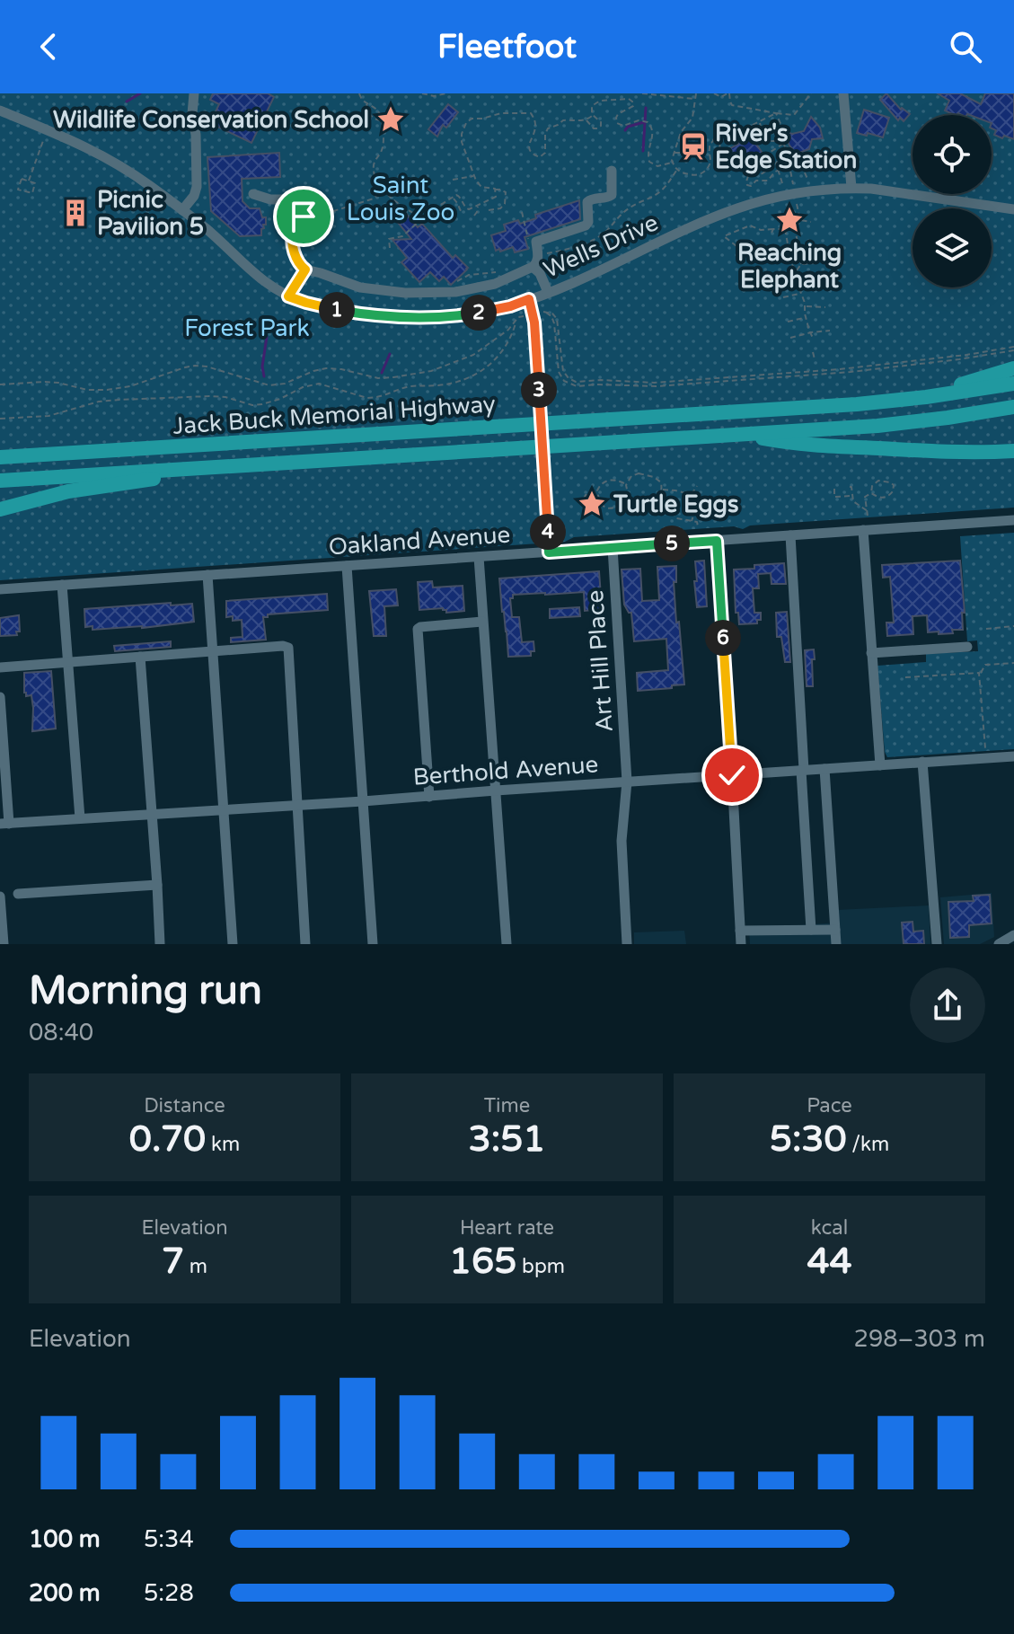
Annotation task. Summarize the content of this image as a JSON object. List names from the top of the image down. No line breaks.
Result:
{"streets":{"highway":["Jack Buck Memorial Highway"],"street":["Wells Drive","Oakland Avenue","Art Hill Place","Berthold Avenue"]},"crossings":[["Oakland Avenue","Art Hill Place"],["Art Hill Place","Berthold Avenue"]],"parks":["Saint Louis Zoo","Forest Park"],"places":{"place":["Wildlife Conservation School","Reaching Elephant","Turtle Eggs"],"station":["River's Edge Station"],"building":["Picnic Pavilion 5"]},"page":{"header":"Fleetfoot","pins":["1","2","3","4","5","6"],"heading":["Morning run","08:40"],"stats":[["Distance","0.70 km"],["Time","3:51"],["Pace","5:30 /km"],["Elevation","7 m"],["Heart rate","165 bpm"],["kcal","44"]],"chart":["Elevation","298–303 m"],"list":[{"name":"100 m","note":"5:34"},{"name":"200 m","note":"5:28"}]}}
